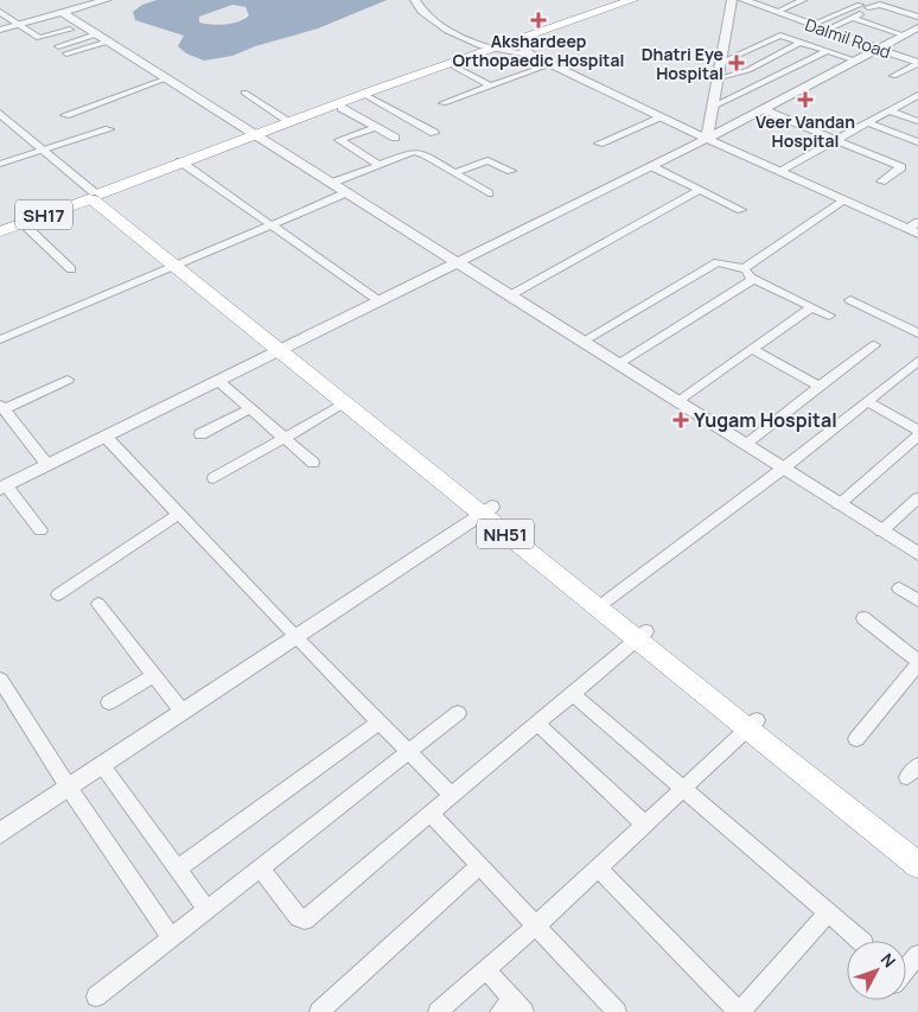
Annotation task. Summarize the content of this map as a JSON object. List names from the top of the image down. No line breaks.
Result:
{"streets":{"main road":["SH17","NH51"],"street":["Dalmil Road"]},"crossings":[["SH17","NH51"]],"places":{"health":["Akshardeep Orthopaedic Hospital","Dhatri Eye Hospital","Veer Vandan Hospital","Yugam Hospital"]},"north":"top right"}
